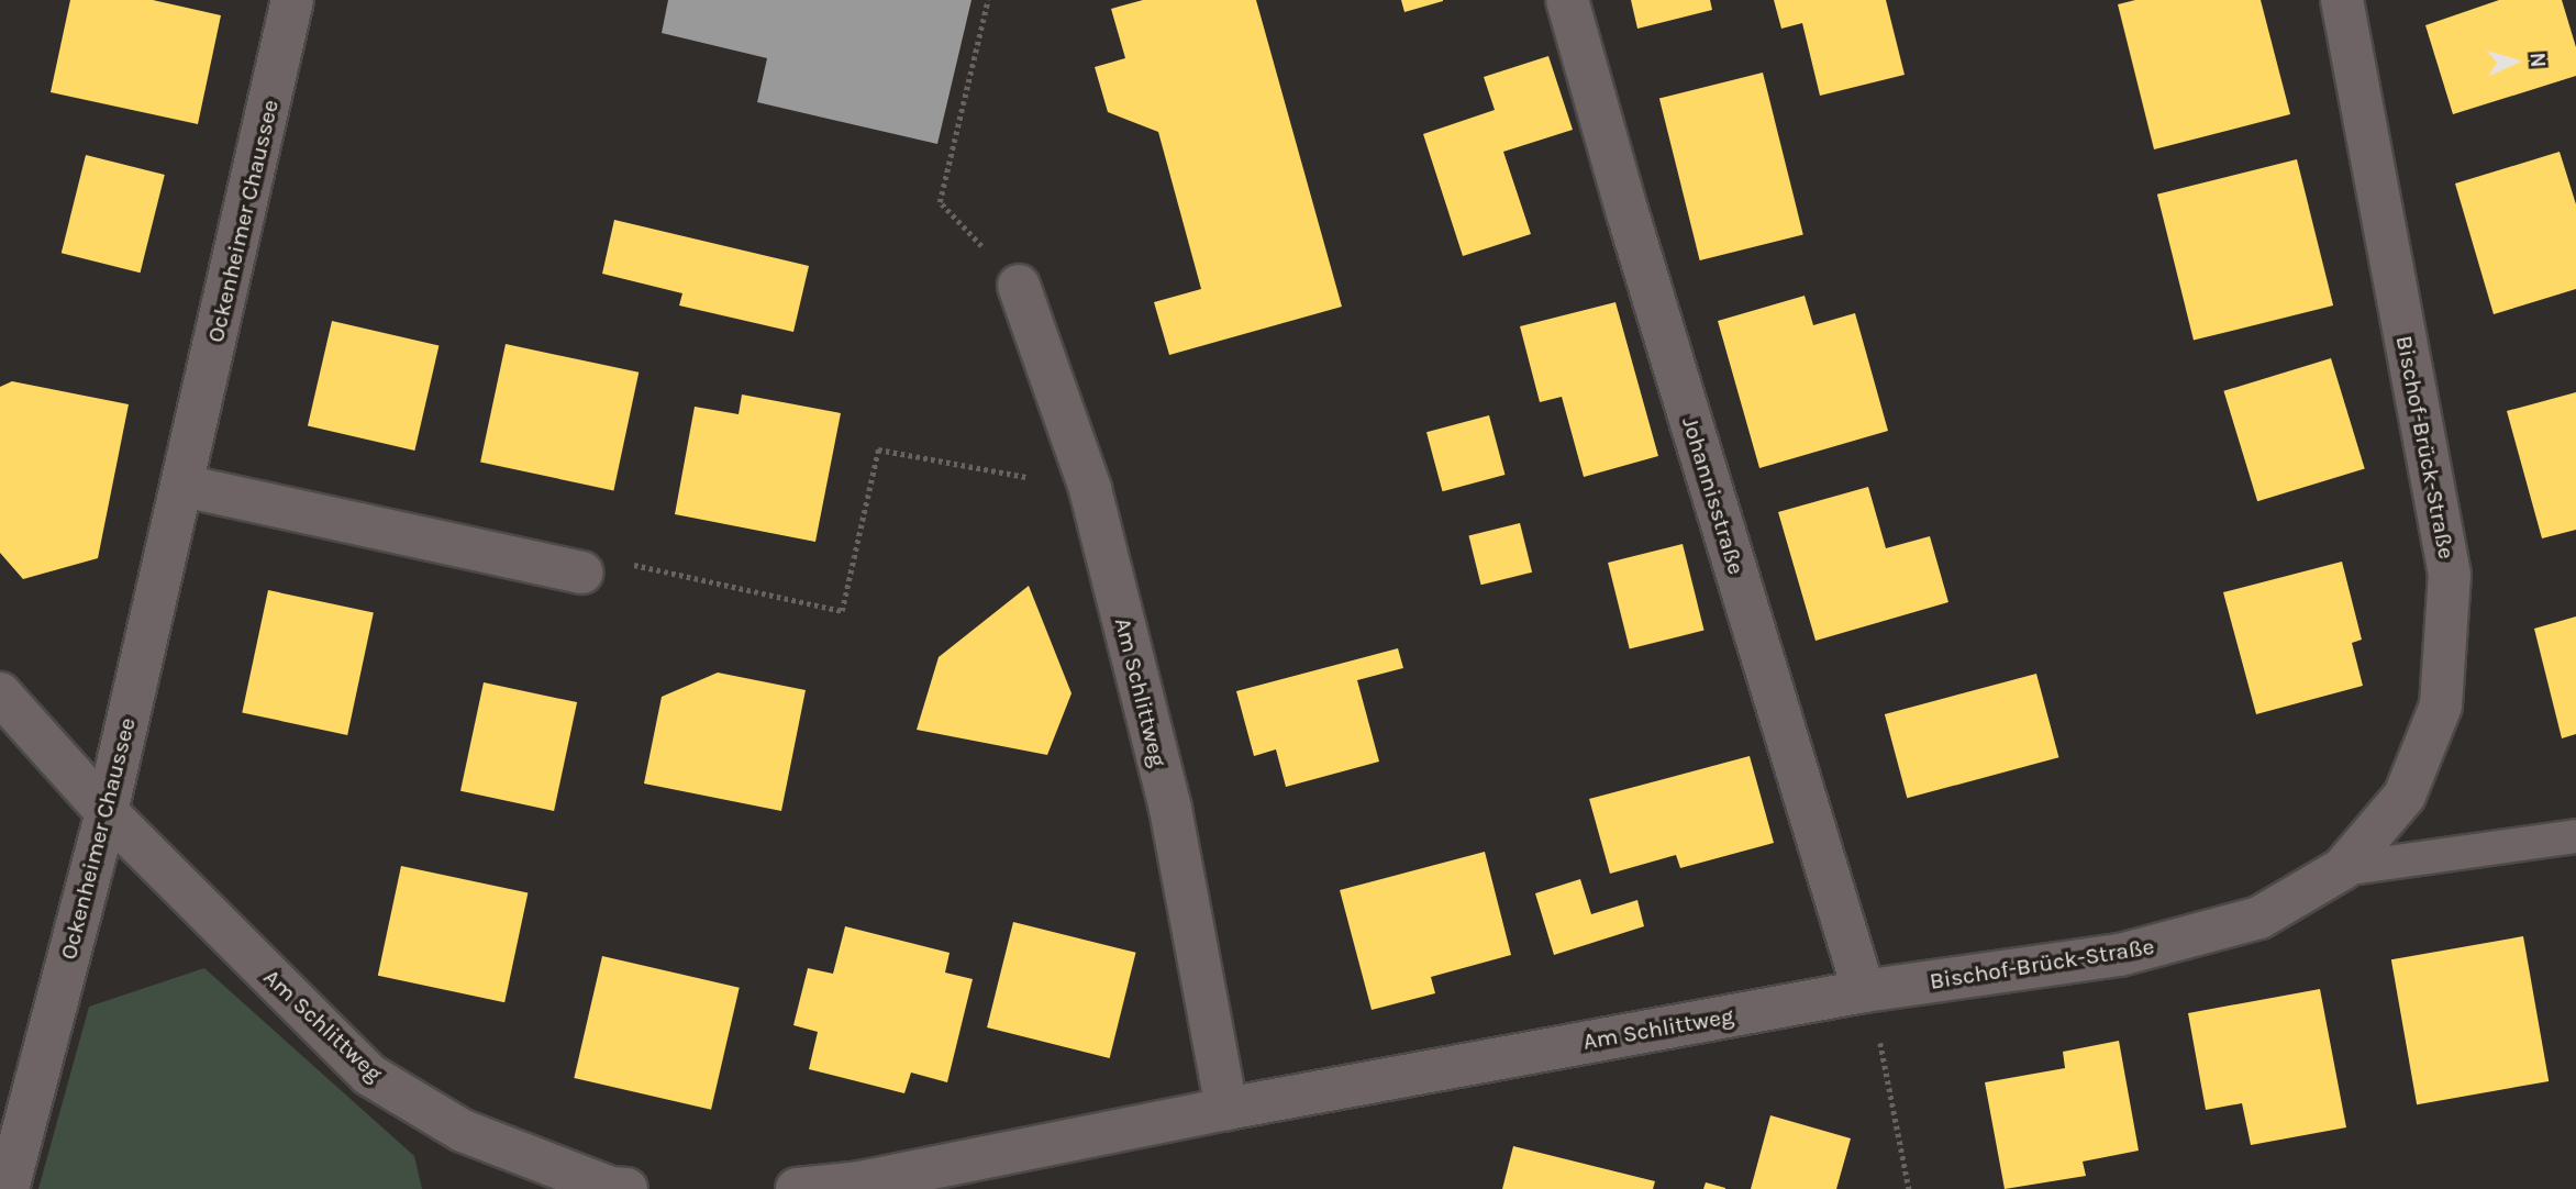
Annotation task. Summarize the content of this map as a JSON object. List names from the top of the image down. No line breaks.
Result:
{"streets":{"street":["Ockenheimer Chaussee","Bischof-Brück-Straße","Johannisstraße","Am Schlittweg"]},"crossings":[["Ockenheimer Chaussee","Am Schlittweg"],["Bischof-Brück-Straße","Johannisstraße"],["Bischof-Brück-Straße","Am Schlittweg"],["Johannisstraße","Am Schlittweg"]],"north":"right"}
